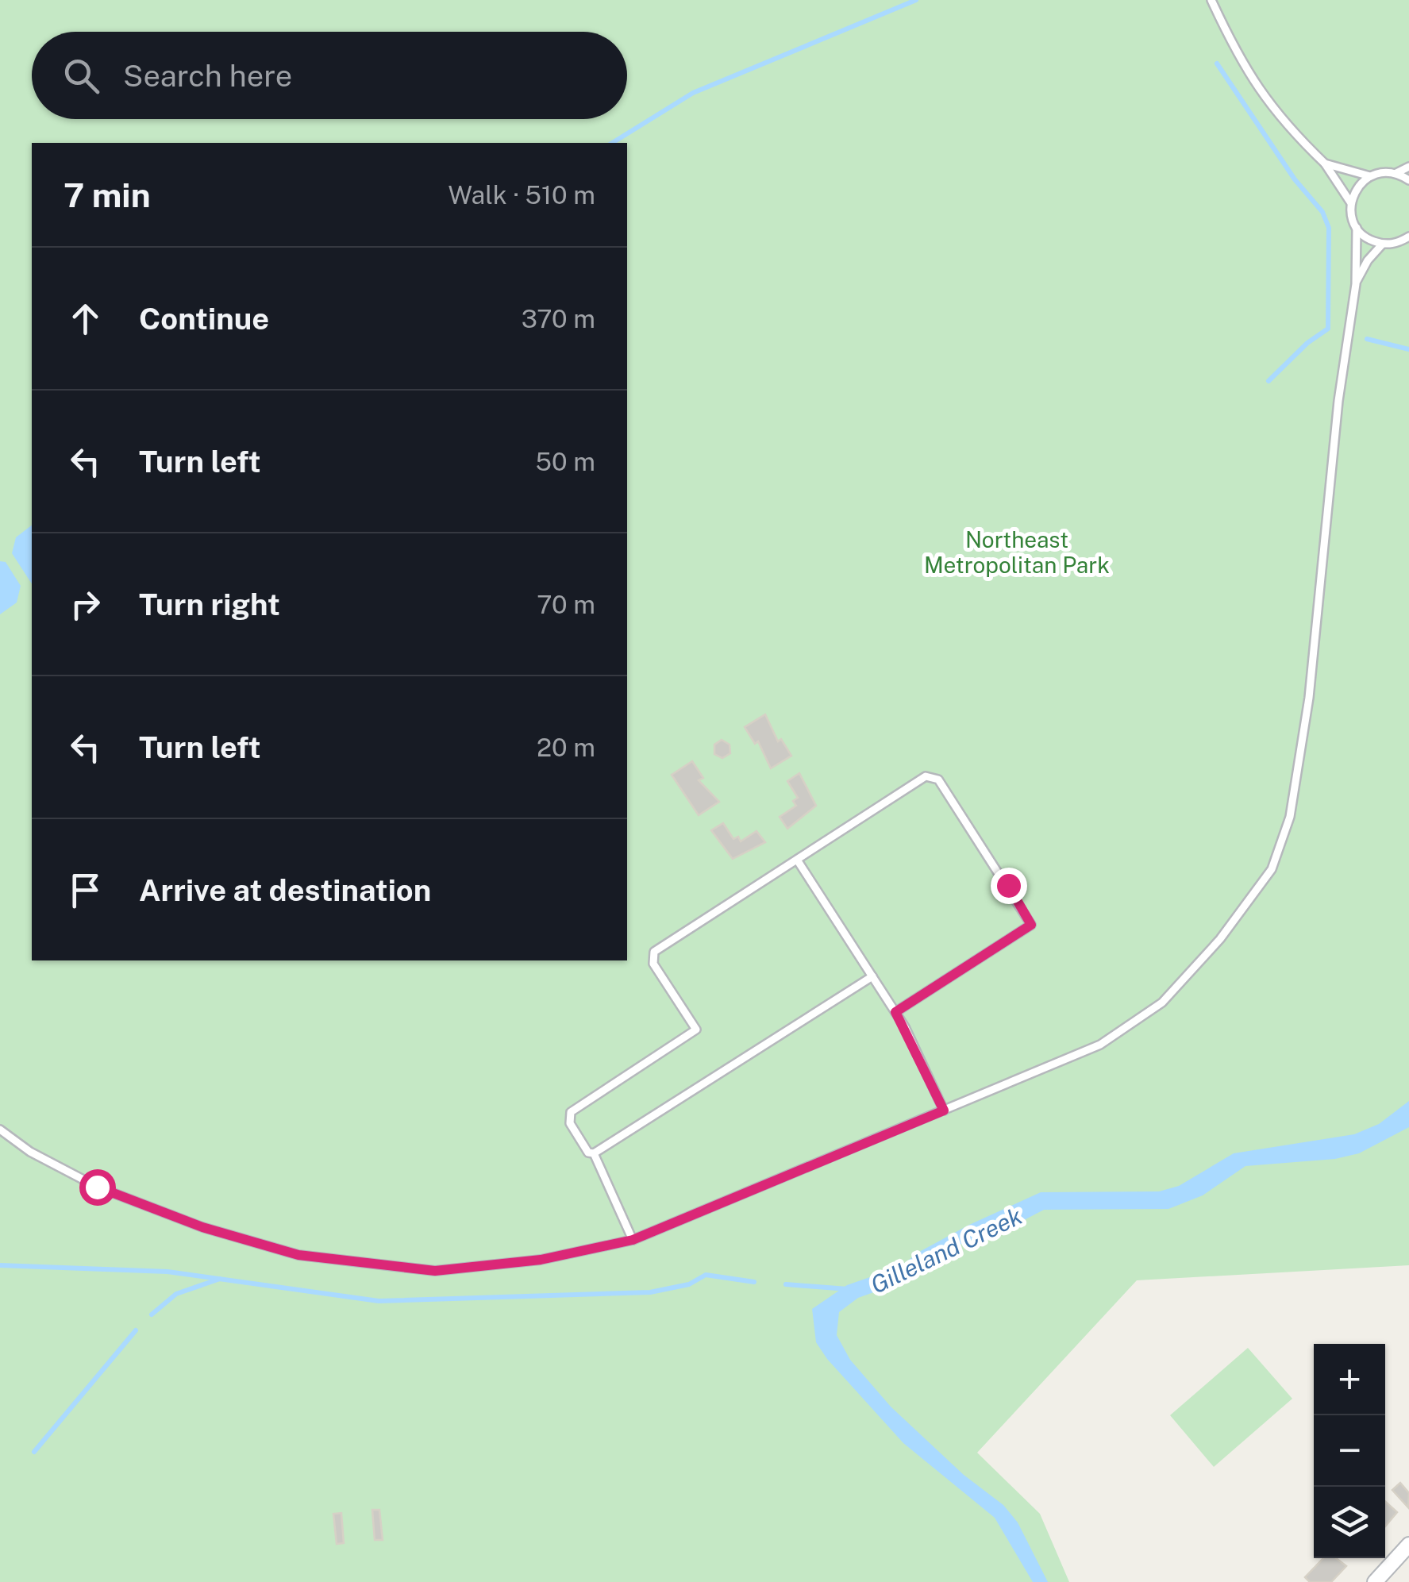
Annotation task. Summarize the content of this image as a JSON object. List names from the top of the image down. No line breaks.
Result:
{"water":["Gilleland Creek"],"parks":["Northeast Metropolitan Park"],"page":{"search":"Search here","heading":["7 min","Walk · 510 m"],"list":[["Continue","370 m"],["Turn left","50 m"],["Turn right","70 m"],["Turn left","20 m"],"Arrive at destination"],"map_buttons":["+","−"]}}
